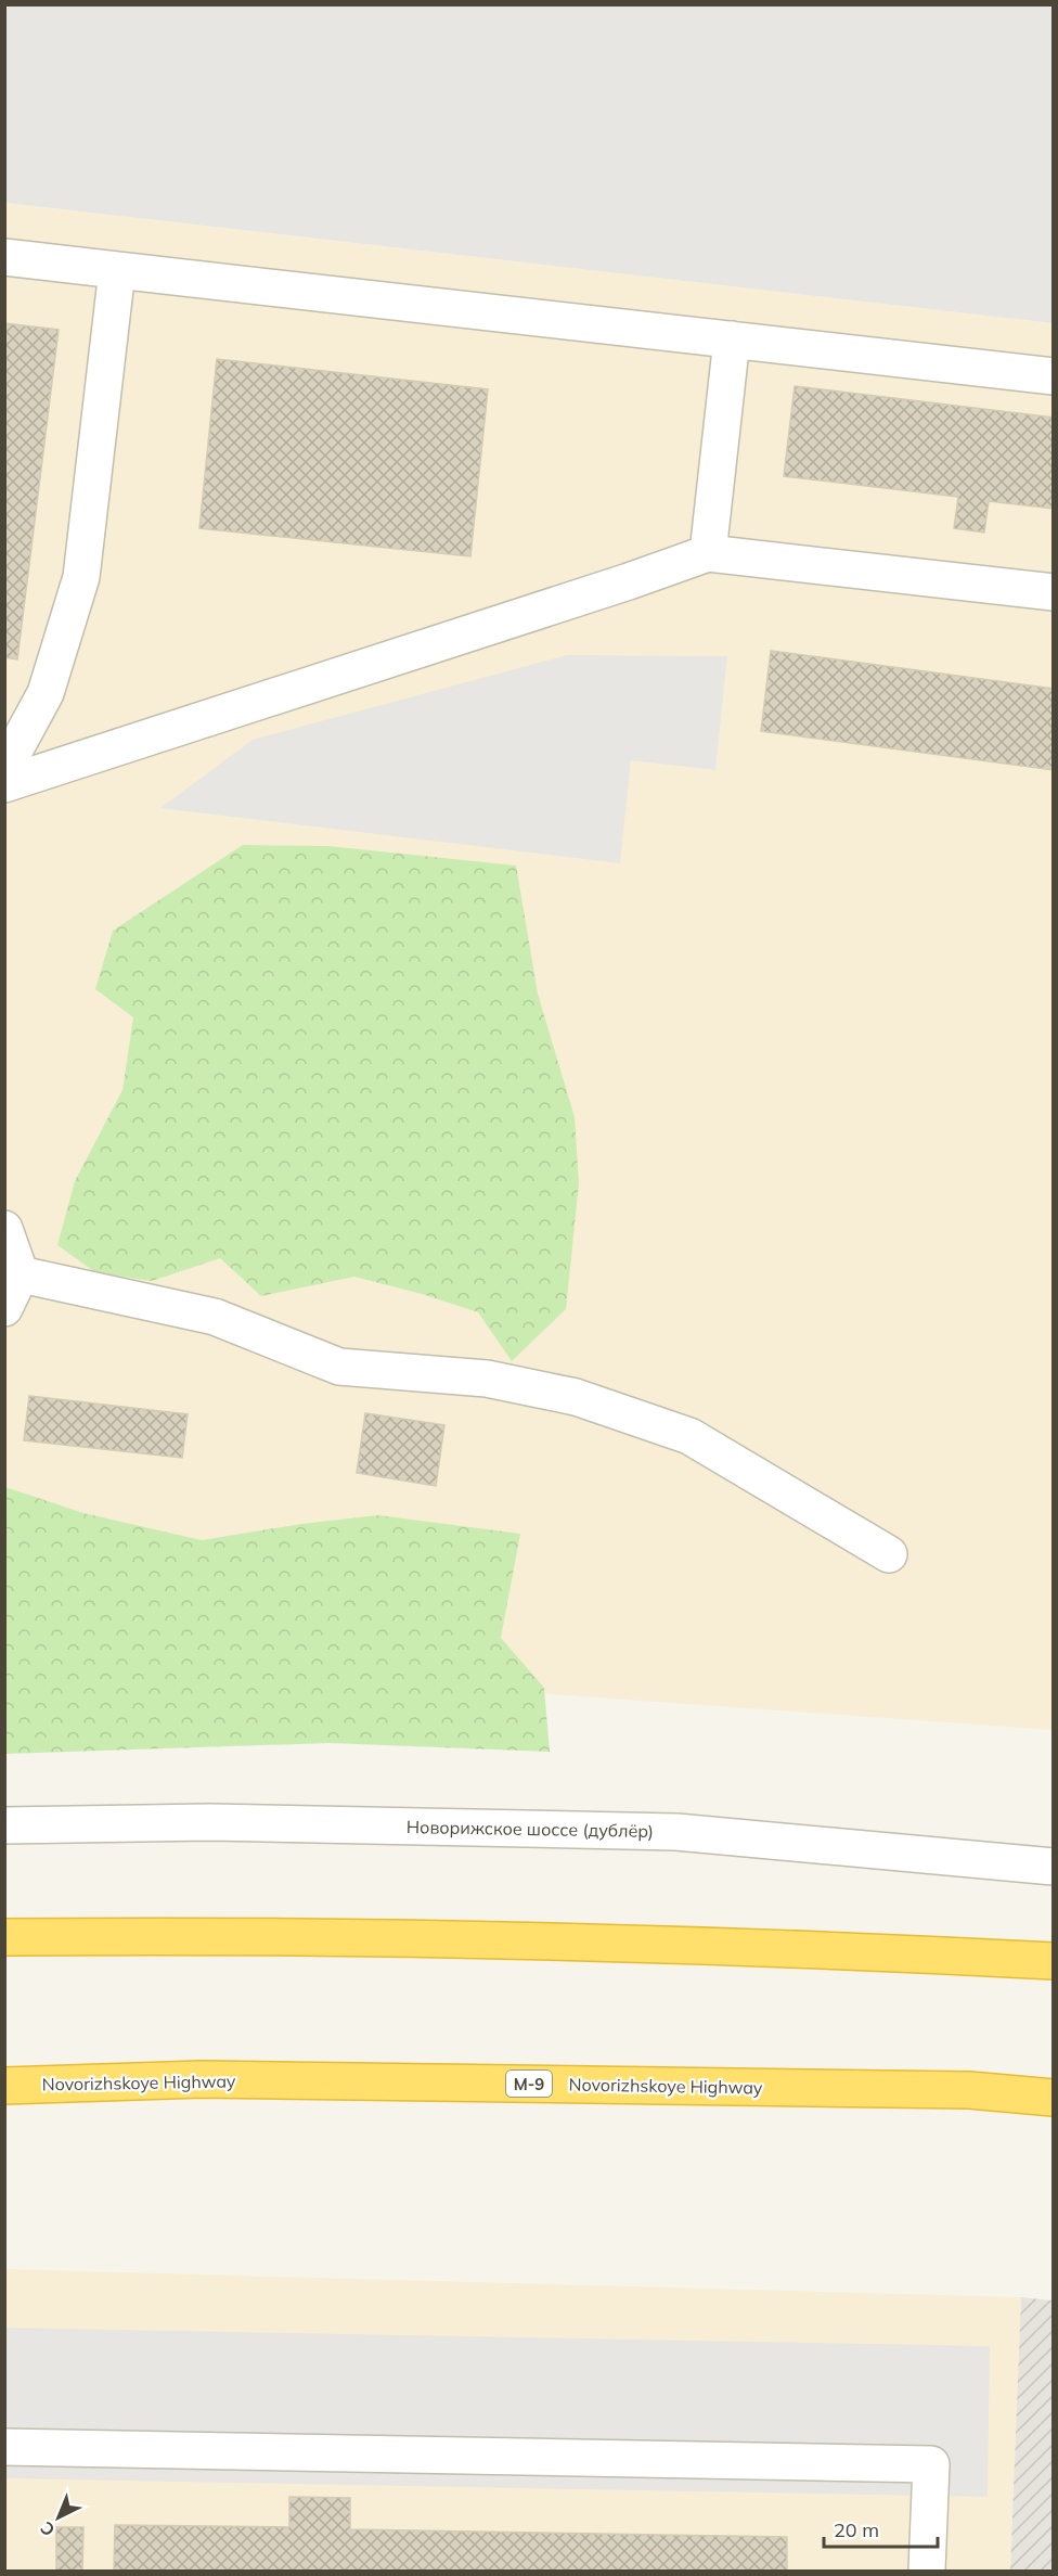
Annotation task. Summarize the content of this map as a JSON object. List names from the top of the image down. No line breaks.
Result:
{"streets":{"highway":["Novorizhskoye Highway","М-9"],"street":["Новорижское шоссе (дублёр)"]},"scale_bar":"20 m","north":"bottom left"}
